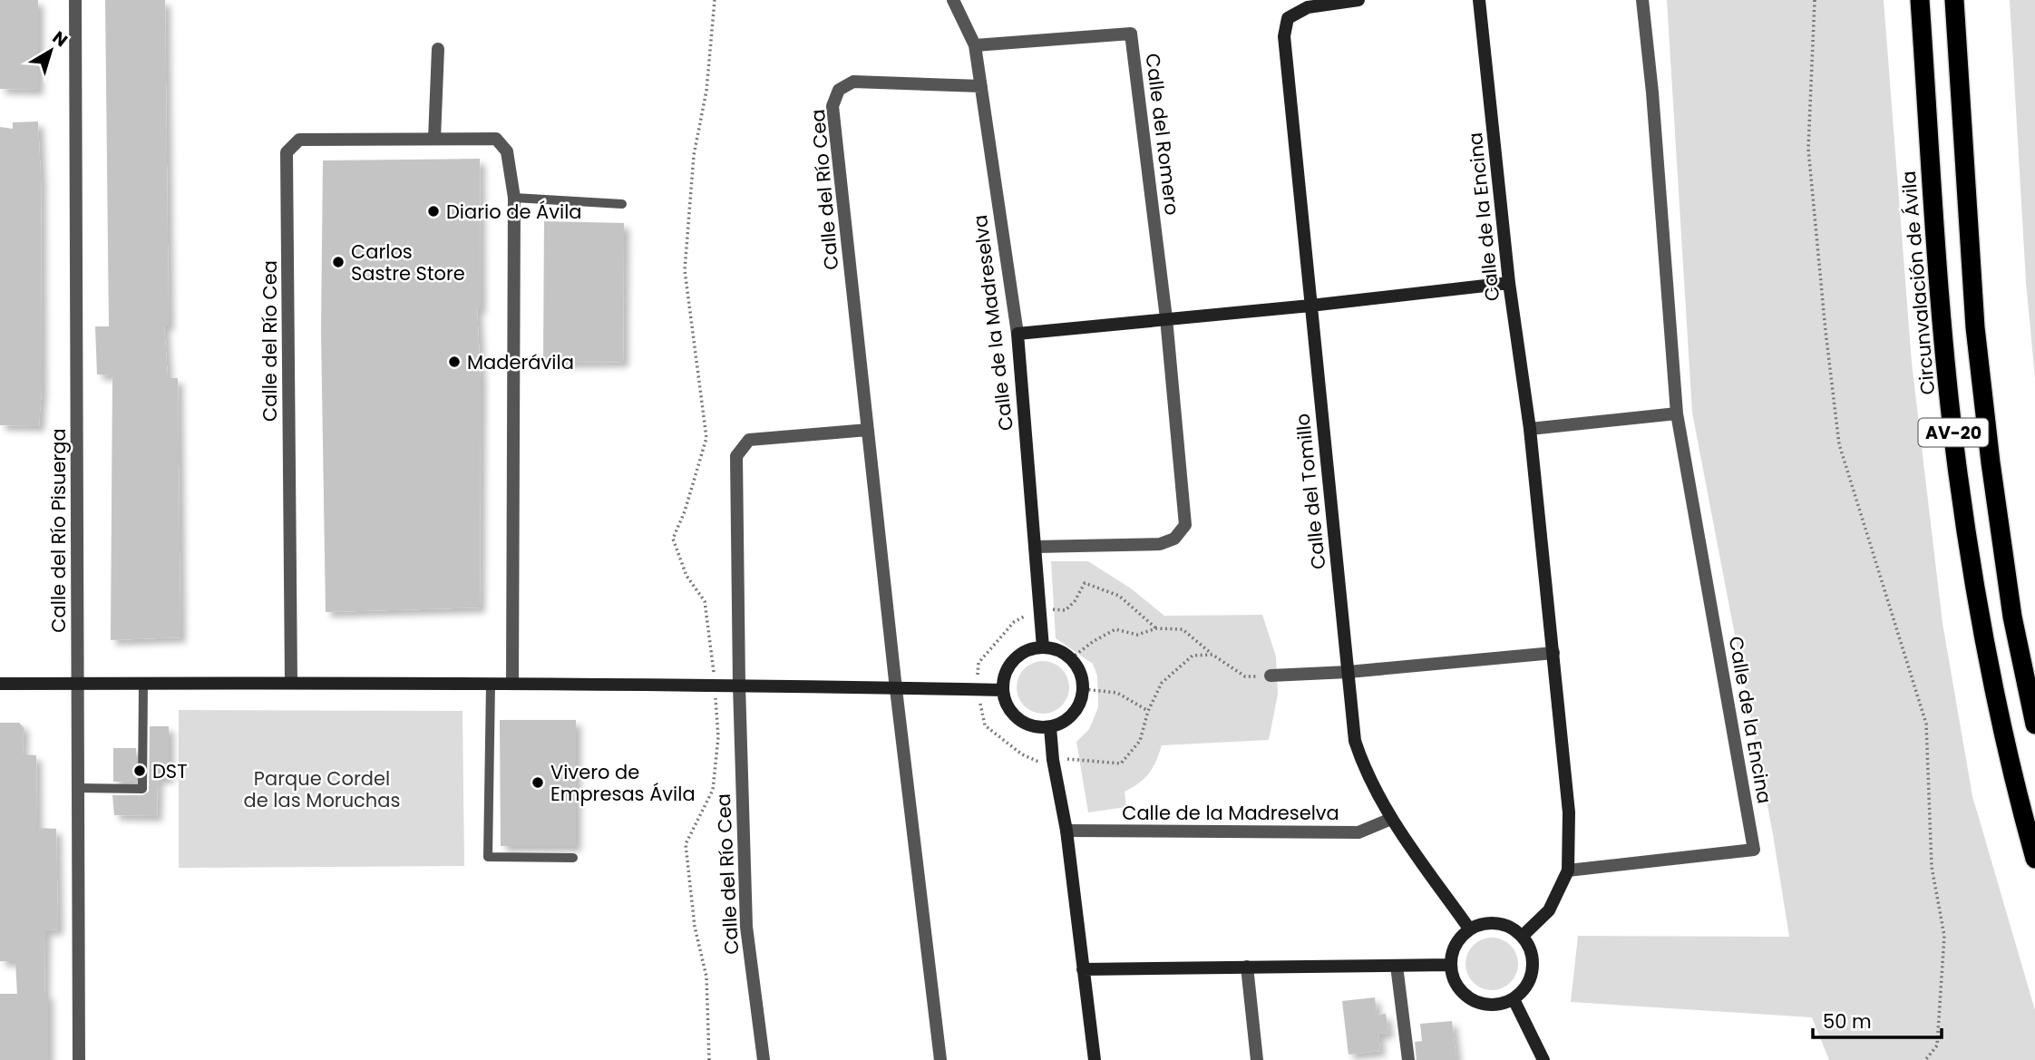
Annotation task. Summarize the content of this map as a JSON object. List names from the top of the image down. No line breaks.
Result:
{"streets":{"highway":["Circunvalación de Ávila","AV-20"],"street":["Calle del Romero","Calle del Río Cea","Calle de la Encina","Calle de la Madreselva","Calle del Tomillo","Calle del Río Pisuerga"]},"crossings":[["Calle del Romero","Calle de la Madreselva"],["Calle del Río Cea","Calle de la Madreselva"],["Calle de la Encina","Calle del Tomillo"],["Calle de la Madreselva","Calle del Tomillo"]],"parks":["Parque Cordel de las Moruchas"],"places":["Diario de Ávila","Carlos Sastre Store","Maderávila","DST","Vivero de Empresas Ávila"],"scale_bar":"50 m","north":"top right"}
